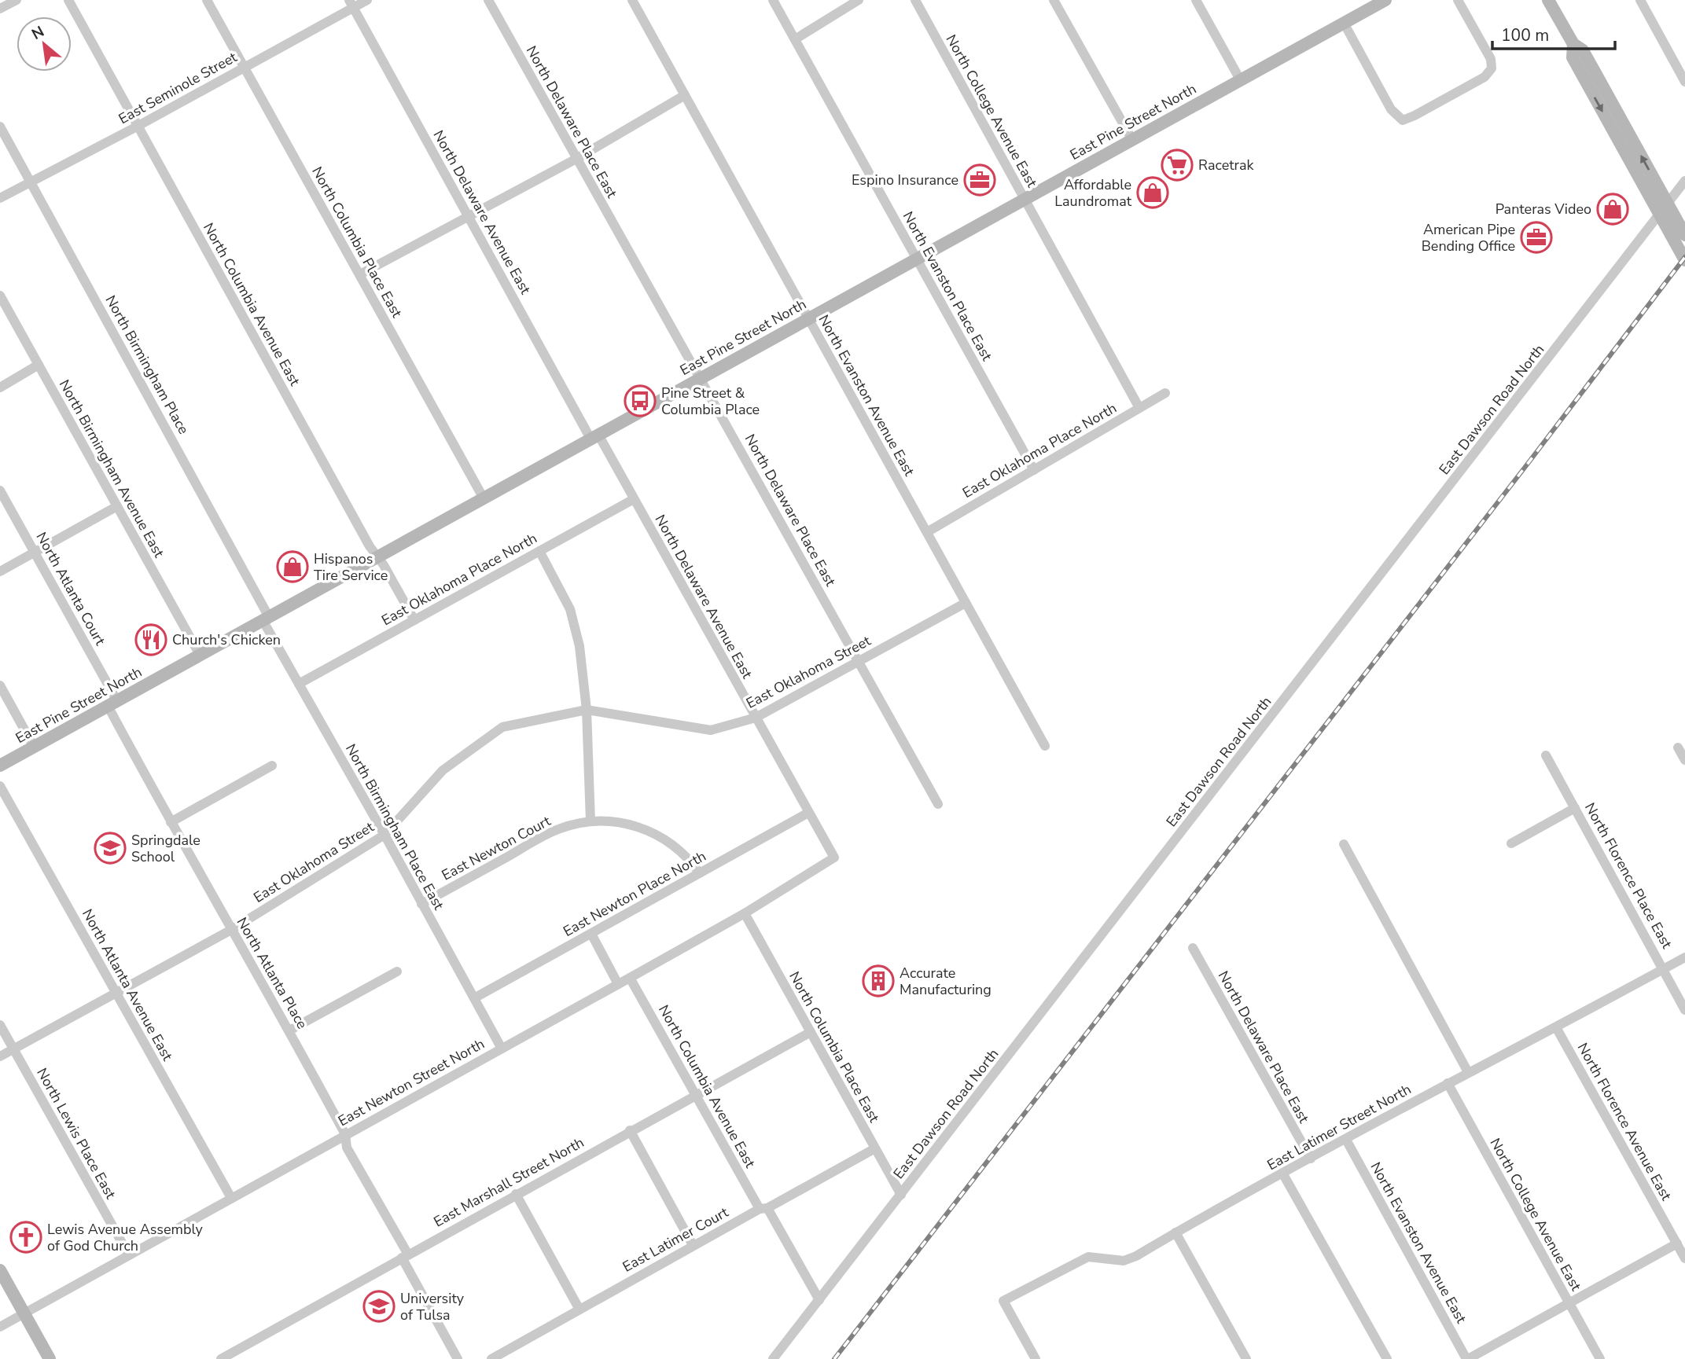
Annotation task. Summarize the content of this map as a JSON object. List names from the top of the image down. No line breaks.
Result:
{"streets":{"main road":["East Pine Street North"],"street":["East Seminole Street","North College Avenue East","North Delaware Place East","North Delaware Avenue East","North Columbia Place East","North Evanston Place East","North Columbia Avenue East","North Birmingham Place","North Evanston Avenue East","East Dawson Road North","East Oklahoma Place North","North Birmingham Avenue East","North Atlanta Court","East Oklahoma Street","North Birmingham Place East","East Newton Court","North Florence Place East","East Newton Place North","North Atlanta Place","North Atlanta Avenue East","East Newton Street North","North Florence Avenue East","East Latimer Street North","North Lewis Place East","East Marshall Street North","East Latimer Court"]},"crossings":[["East Seminole Street","North Delaware Avenue East"],["East Seminole Street","North Columbia Place East"],["East Seminole Street","North Columbia Avenue East"],["East Seminole Street","North Birmingham Place"],["North College Avenue East","East Pine Street North"],["North College Avenue East","East Oklahoma Place North"],["North College Avenue East","East Latimer Street North"],["North Delaware Place East","East Pine Street North"],["North Delaware Place East","East Oklahoma Street"],["North Delaware Place East","East Latimer Street North"],["East Pine Street North","North Delaware Avenue East"],["East Pine Street North","North Columbia Place East"],["East Pine Street North","North Evanston Place East"],["East Pine Street North","North Columbia Avenue East"],["East Pine Street North","North Birmingham Place"],["East Pine Street North","North Evanston Avenue East"],["East Pine Street North","North Birmingham Avenue East"],["East Pine Street North","North Atlanta Court"],["East Pine Street North","North Birmingham Place East"],["East Pine Street North","North Atlanta Place"],["North Delaware Avenue East","East Oklahoma Place North"],["North Delaware Avenue East","East Oklahoma Street"],["North Delaware Avenue East","East Newton Place North"],["North Delaware Avenue East","East Newton Street North"],["North Columbia Place East","East Dawson Road North"],["North Columbia Place East","East Newton Street North"],["North Columbia Place East","East Marshall Street North"],["North Columbia Place East","East Latimer Court"],["North Evanston Place East","East Oklahoma Place North"],["North Columbia Avenue East","East Dawson Road North"],["North Columbia Avenue East","East Oklahoma Place North"],["North Columbia Avenue East","East Newton Street North"],["North Columbia Avenue East","East Marshall Street North"],["North Columbia Avenue East","East Latimer Court"],["North Birmingham Place","North Birmingham Place East"],["North Evanston Avenue East","East Oklahoma Place North"],["North Evanston Avenue East","East Oklahoma Street"],["North Evanston Avenue East","East Latimer Street North"],["East Oklahoma Place North","North Birmingham Place East"],["North Atlanta Court","North Atlanta Place"],["East Oklahoma Street","North Birmingham Place East"],["East Oklahoma Street","North Atlanta Place"],["East Oklahoma Street","North Atlanta Avenue East"],["East Oklahoma Street","North Lewis Place East"],["North Birmingham Place East","East Newton Court"],["North Birmingham Place East","East Newton Place North"],["North Birmingham Place East","East Newton Street North"],["East Newton Court","East Newton Place North"],["North Florence Place East","East Latimer Street North"],["North Atlanta Place","East Newton Street North"],["North Atlanta Place","East Marshall Street North"],["North Atlanta Avenue East","East Newton Street North"],["East Newton Street North","North Lewis Place East"],["North Florence Avenue East","East Latimer Street North"]],"places":{"supermarket":["Racetrak"],"office":["Espino Insurance","American Pipe Bending Office"],"shop":["Affordable Laundromat","Panteras Video","Hispanos Tire Service"],"bus stop":["Pine Street & Columbia Place"],"restaurant":["Church's Chicken"],"school or university":["Springdale School","University of Tulsa"],"building":["Accurate Manufacturing"],"church":["Lewis Avenue Assembly of God Church"]},"scale_bar":"100 m","north":"top left"}
